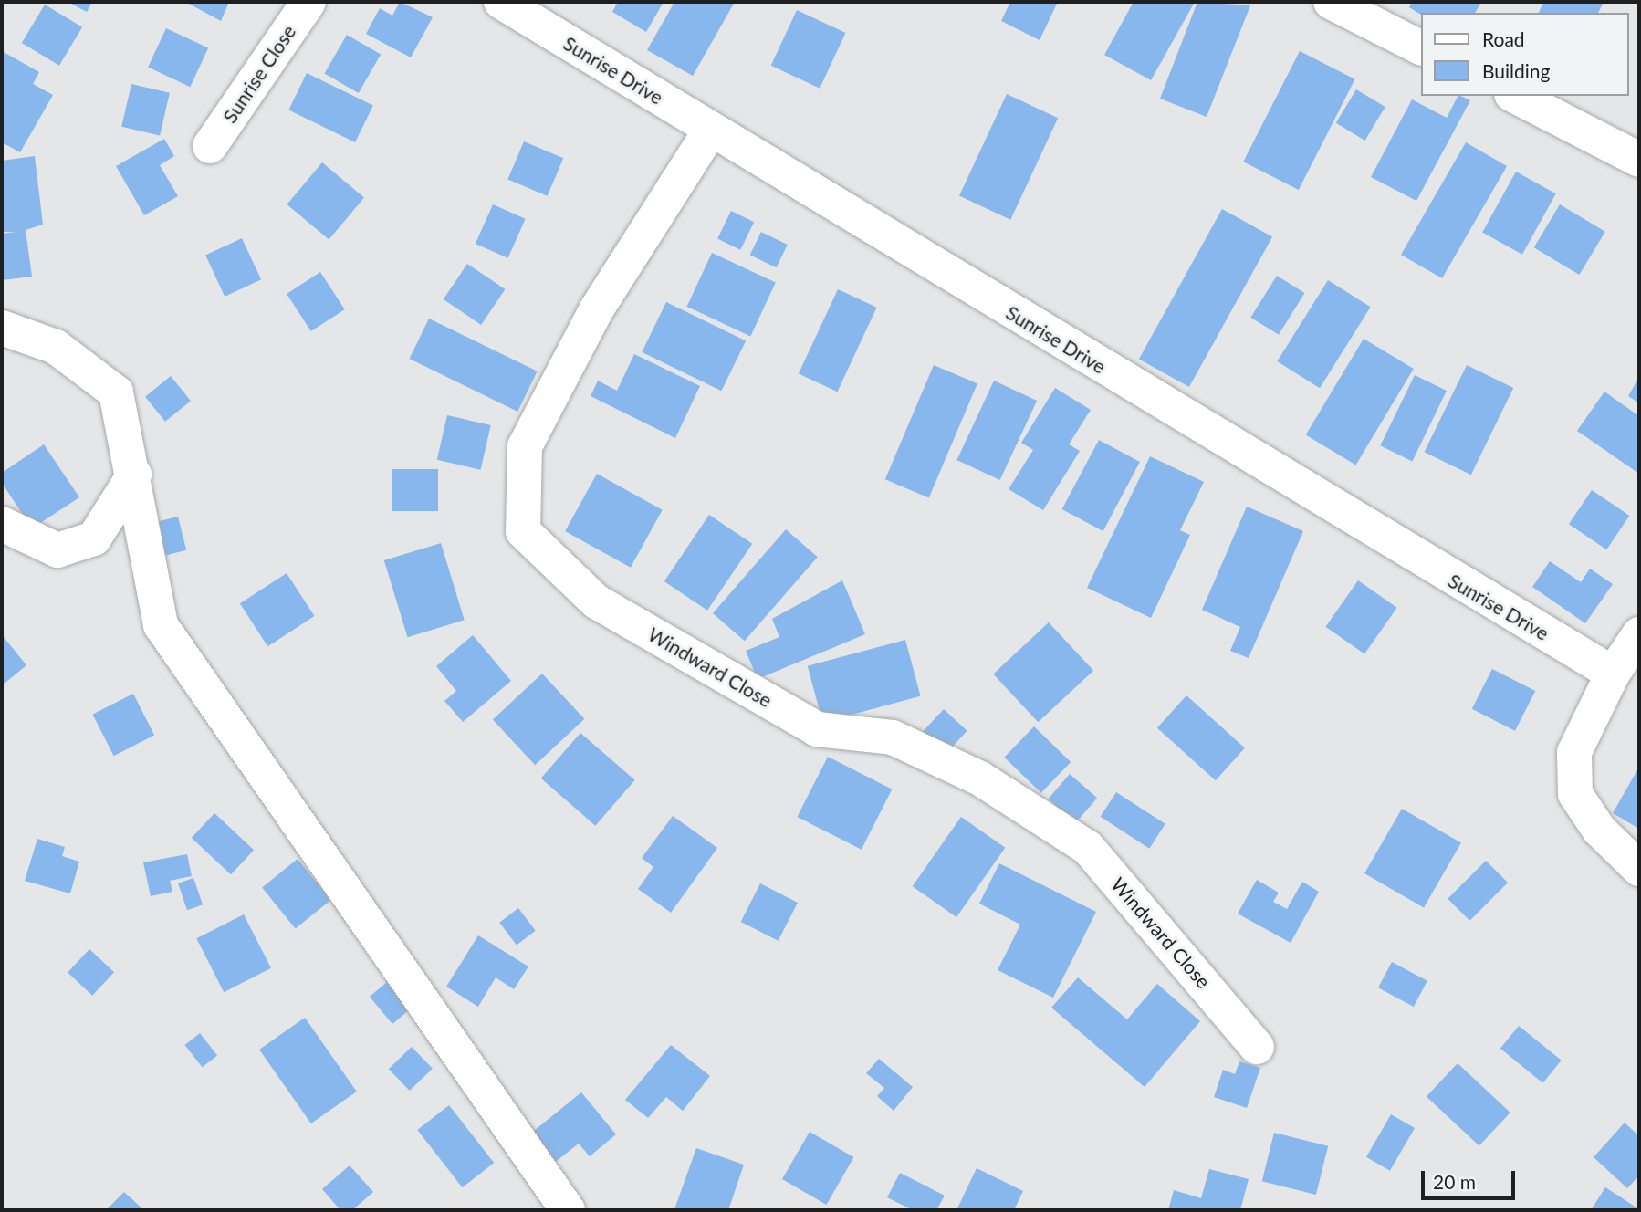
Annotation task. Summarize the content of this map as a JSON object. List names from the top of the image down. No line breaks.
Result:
{"streets":{"street":["Sunrise Drive","Sunrise Close","Windward Close"]},"crossings":[["Sunrise Drive","Windward Close"]],"legend":["Road","Building"],"scale_bar":"20 m"}
